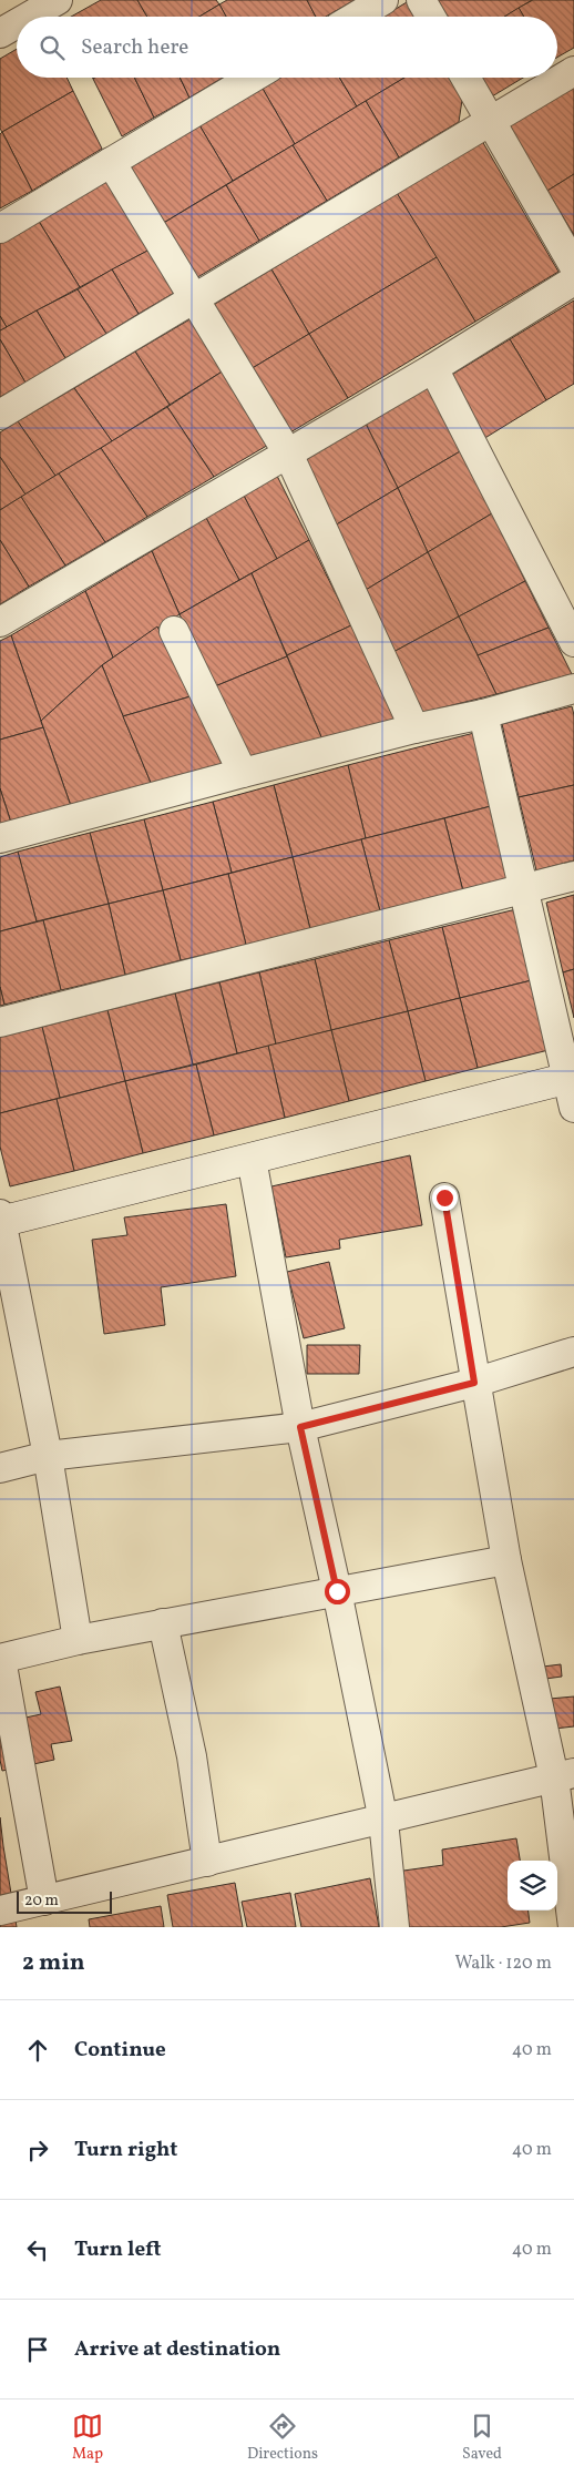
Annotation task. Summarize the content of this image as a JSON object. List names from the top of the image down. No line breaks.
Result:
{"scale_bar":"20 m","page":{"search":"Search here","scale":"20 m","heading":["2 min","Walk · 120 m"],"list":[["Continue","40 m"],["Turn right","40 m"],["Turn left","40 m"],"Arrive at destination"],"nav":["Map","Directions","Saved"]}}
